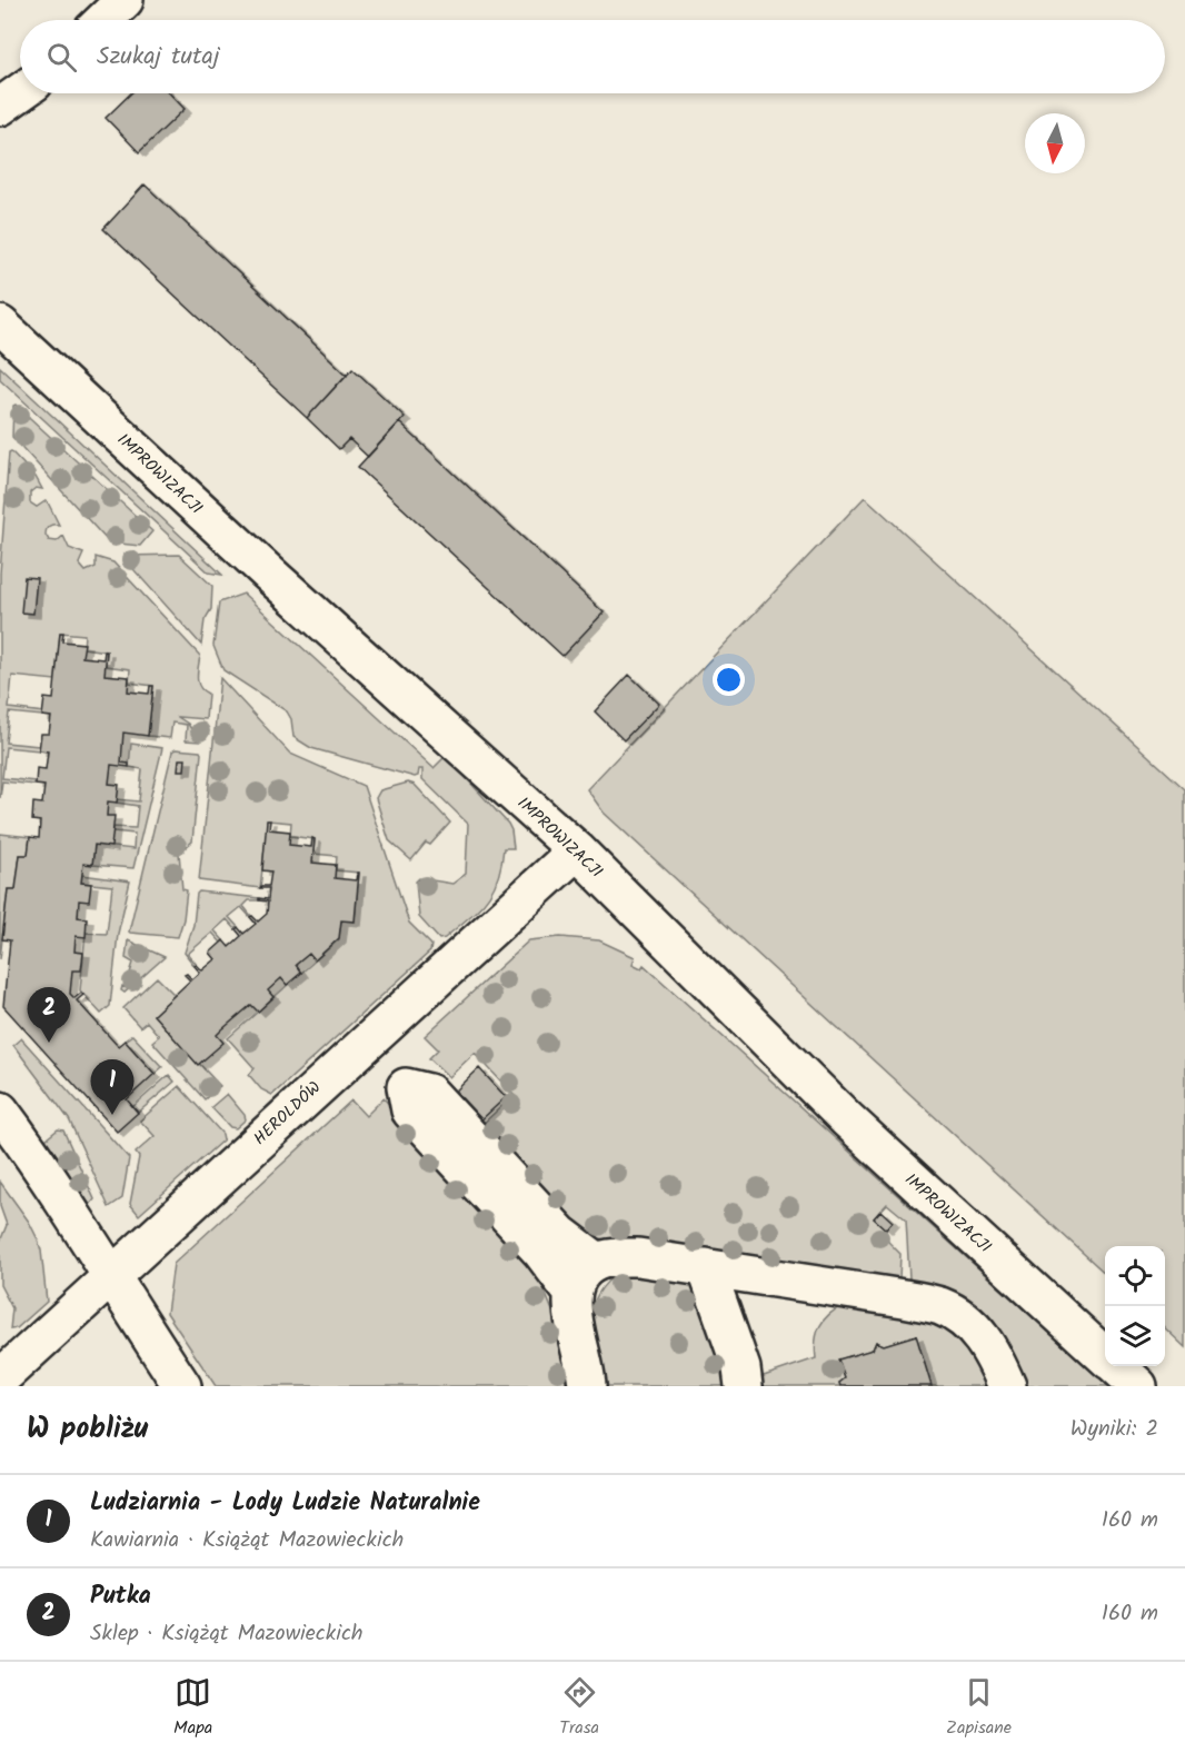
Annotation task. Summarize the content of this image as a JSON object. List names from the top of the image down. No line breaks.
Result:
{"streets":{"street":["IMPROWIZACJI","HEROLDÓW"]},"crossings":[["IMPROWIZACJI","HEROLDÓW"]],"north":"bottom","page":{"search":"Szukaj tutaj","pins":["2","1"],"heading":["W pobliżu","Wyniki: 2"],"list":[{"mark":"1","name":"Ludziarnia - Lody Ludzie Naturalnie","note":"Kawiarnia · Książąt Mazowieckich","value":"160 m"},{"mark":"2","name":"Putka","note":"Sklep · Książąt Mazowieckich","value":"160 m"}],"nav":["Mapa","Trasa","Zapisane"]}}
